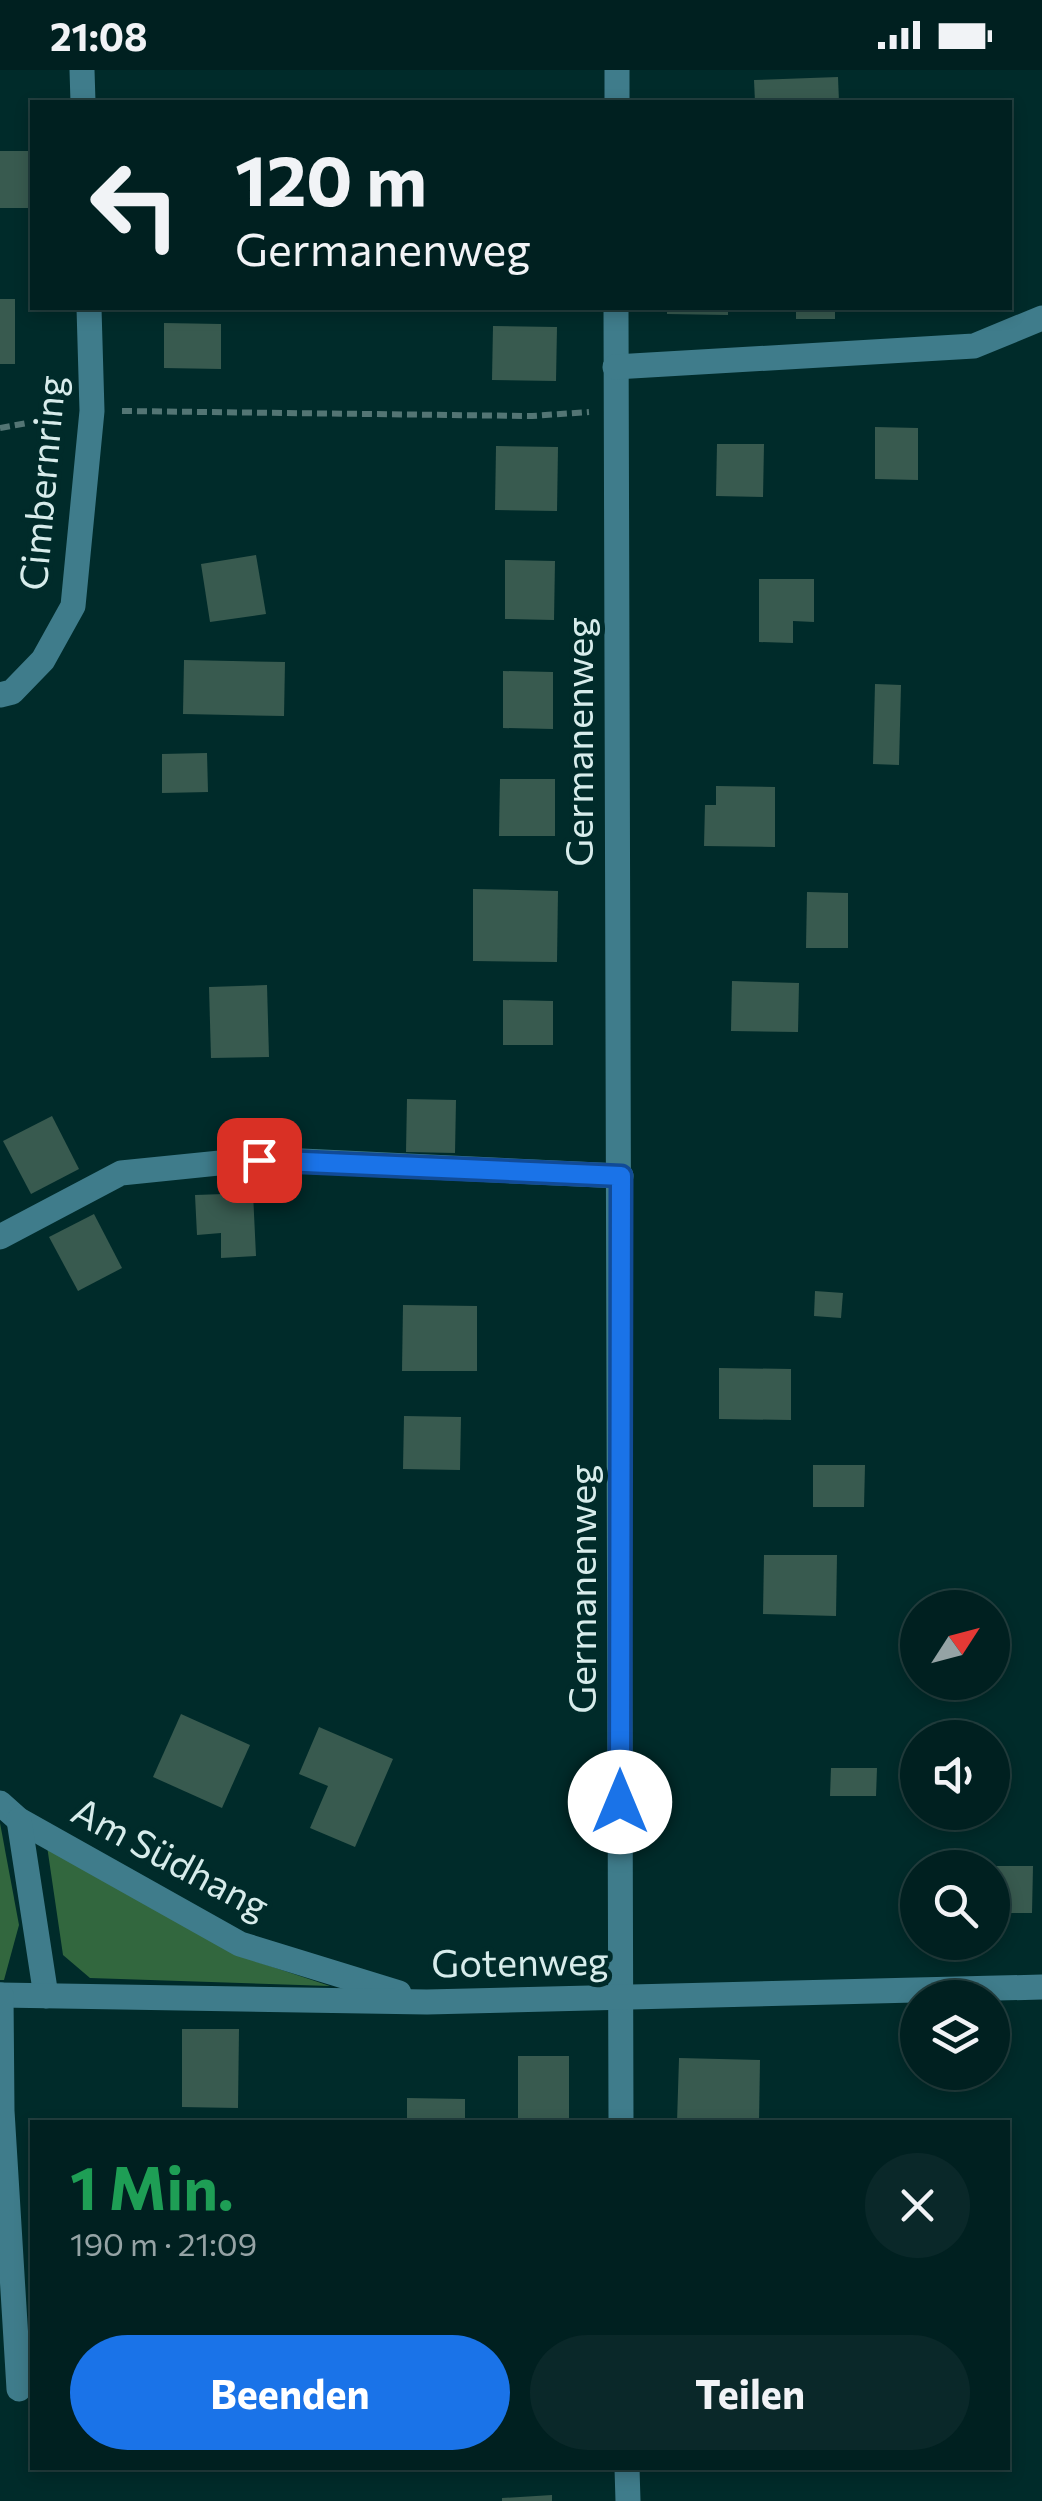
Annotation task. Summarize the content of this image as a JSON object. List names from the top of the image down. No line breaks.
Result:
{"streets":{"street":["Cimbernring","Germanenweg","Am Südhang","Gotenweg"]},"crossings":[["Germanenweg","Gotenweg"],["Am Südhang","Gotenweg"]],"north":"top right","page":{"status":"21:08","turn":["120 m","Germanenweg"],"heading":["1 Min.","190 m · 21:09"],"buttons":["Beenden","Teilen"]}}
